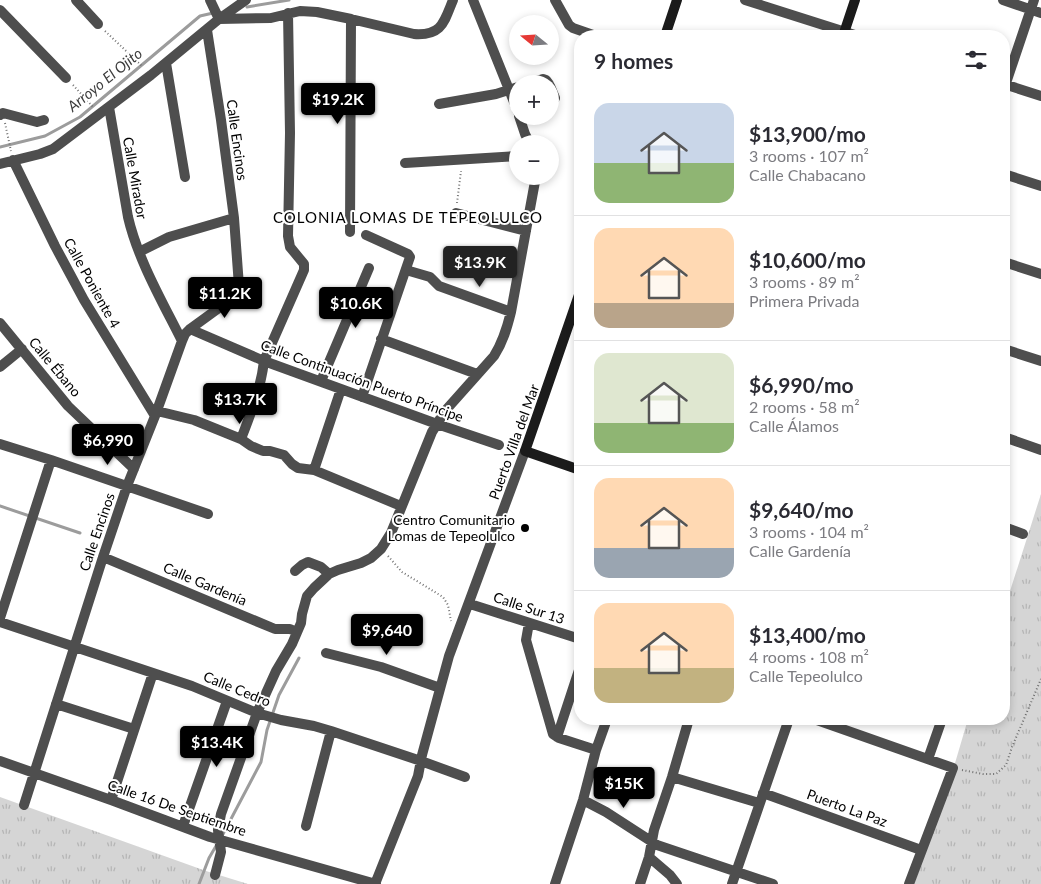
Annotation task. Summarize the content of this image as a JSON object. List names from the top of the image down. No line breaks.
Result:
{"streets":{"street":["Calle Encinos","Calle Mirador","Calle Poniente 4","Calle Ébano","Calle Continuación Puerto Príncipe","Puerto Villa del Mar","Calle Gardenía","Calle Sur 13","Calle Cedro","Calle 16 De Septiembre","Puerto La Paz"]},"crossings":[["Calle Encinos","Calle Mirador"],["Calle Encinos","Calle Poniente 4"],["Calle Encinos","Calle Ébano"],["Calle Encinos","Calle Continuación Puerto Príncipe"],["Calle Encinos","Calle Gardenía"],["Calle Encinos","Calle Cedro"],["Calle Encinos","Calle 16 De Septiembre"],["Puerto Villa del Mar","Calle Sur 13"],["Puerto Villa del Mar","Calle Cedro"],["Puerto Villa del Mar","Calle 16 De Septiembre"]],"districts":["COLONIA LOMAS DE TEPEOLULCO"],"water":["Arroyo El Ojito"],"places":["Centro Comunitario Lomas de Tepeolulco"],"north":"left","page":{"map_buttons":["+","−"],"heading":"9 homes","price":["$19.2K","$13.9K","$11.2K","$10.6K","$13.7K","$6,990","$9,640","$13.4K","$15K"],"list":[{"name":"$13,900/mo","note":"3 rooms · 107 m² · Calle Chabacano"},{"name":"$10,600/mo","note":"3 rooms · 89 m² · Primera Privada"},{"name":"$6,990/mo","note":"2 rooms · 58 m² · Calle Álamos"},{"name":"$9,640/mo","note":"3 rooms · 104 m² · Calle Gardenía"},{"name":"$13,400/mo","note":"4 rooms · 108 m² · Calle Tepeolulco"}]}}
